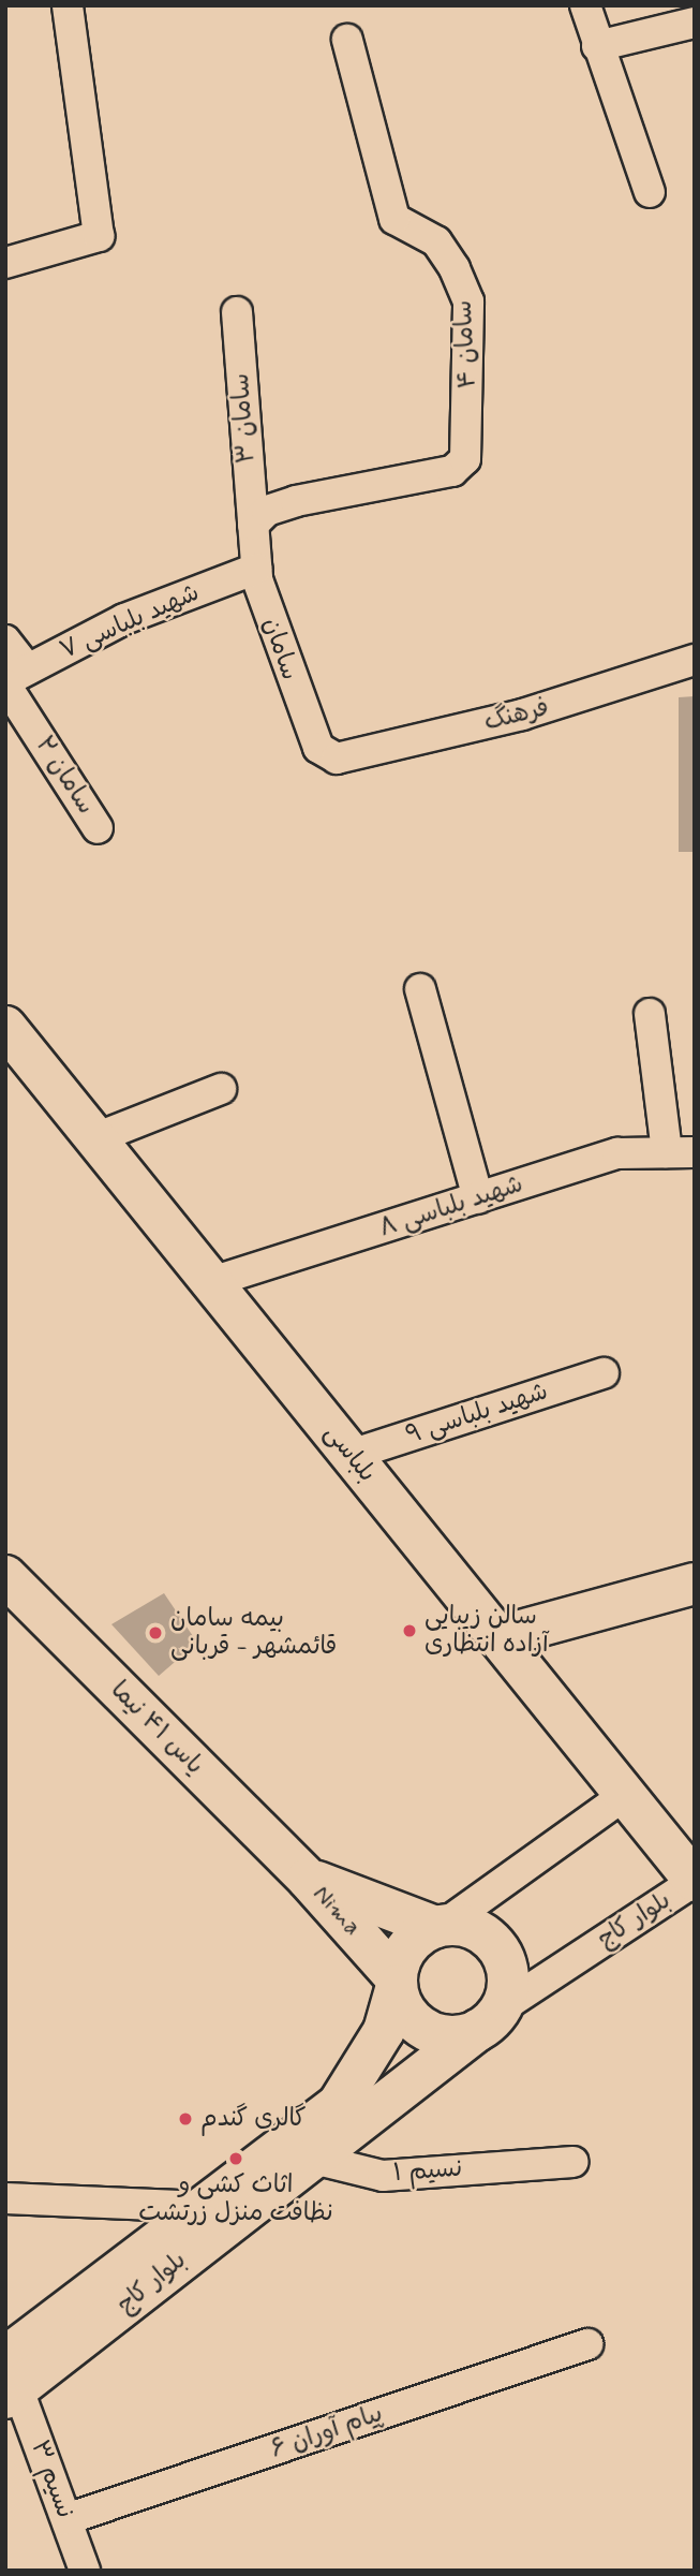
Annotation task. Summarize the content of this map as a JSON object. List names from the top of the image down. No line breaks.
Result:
{"streets":{"street":["سامان ۴","سامان ۳","شهید بلباسی ۷","سامان","فرهنگ","سامان ۲","شهید بلباسی ۸","شهید بلباسی ۹","بلباسی","یاس ۴۱ نیما","Nima","بلوار کاج","نسیم ۱","پیام آوران ۶","نسیم ۳"]},"crossings":[["سامان ۴","سامان ۳"],["سامان ۴","سامان"],["سامان ۳","سامان"],["شهید بلباسی ۷","سامان"],["شهید بلباسی ۷","سامان ۲"],["سامان","فرهنگ"],["شهید بلباسی ۸","بلباسی"],["شهید بلباسی ۹","بلباسی"],["بلباسی","بلوار کاج"],["یاس ۴۱ نیما","Nima"],["Nima","بلوار کاج"],["بلوار کاج","نسیم ۱"],["بلوار کاج","نسیم ۳"],["پیام آوران ۶","نسیم ۳"]],"places":["سالن زیبایی آزاده انتظاری","بیمه سامان قائمشهر - قربانی","گالری گندم","اثاث کشی و نظافت منزل زرتشت"]}
